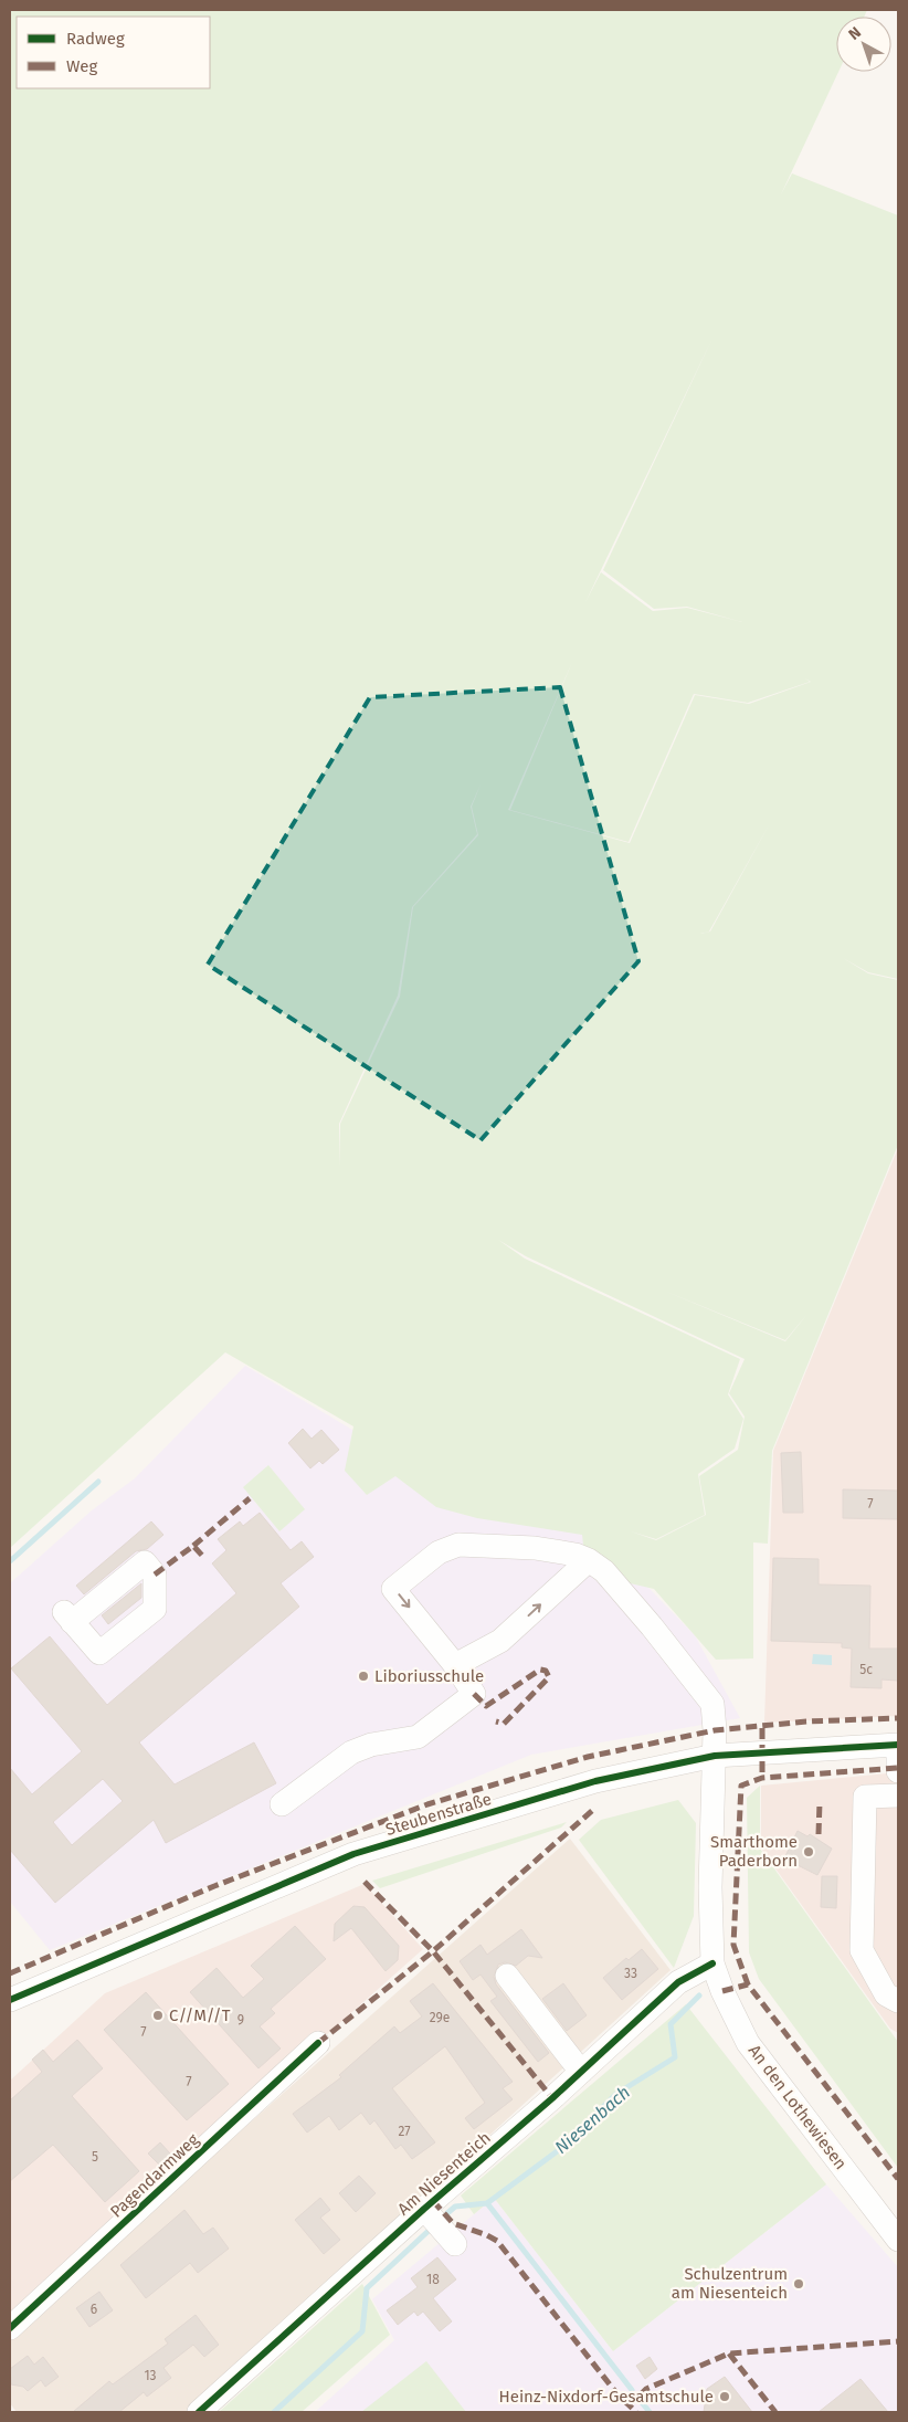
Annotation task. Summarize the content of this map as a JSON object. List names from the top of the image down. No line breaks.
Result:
{"streets":{"street":["Steubenstraße","An den Lothewiesen","Am Niesenteich","Pagendarmweg"]},"crossings":[["An den Lothewiesen","Am Niesenteich"]],"water":["Niesenbach"],"places":["Liboriusschule","Smarthome Paderborn","C//M//T","Schulzentrum am Niesenteich","Heinz-Nixdorf-Gesamtschule"],"house_numbers":["7","5c","33","29e","9","7","7","27","5","18","6","13"],"legend":["Radweg","Weg"],"north":"top left"}
